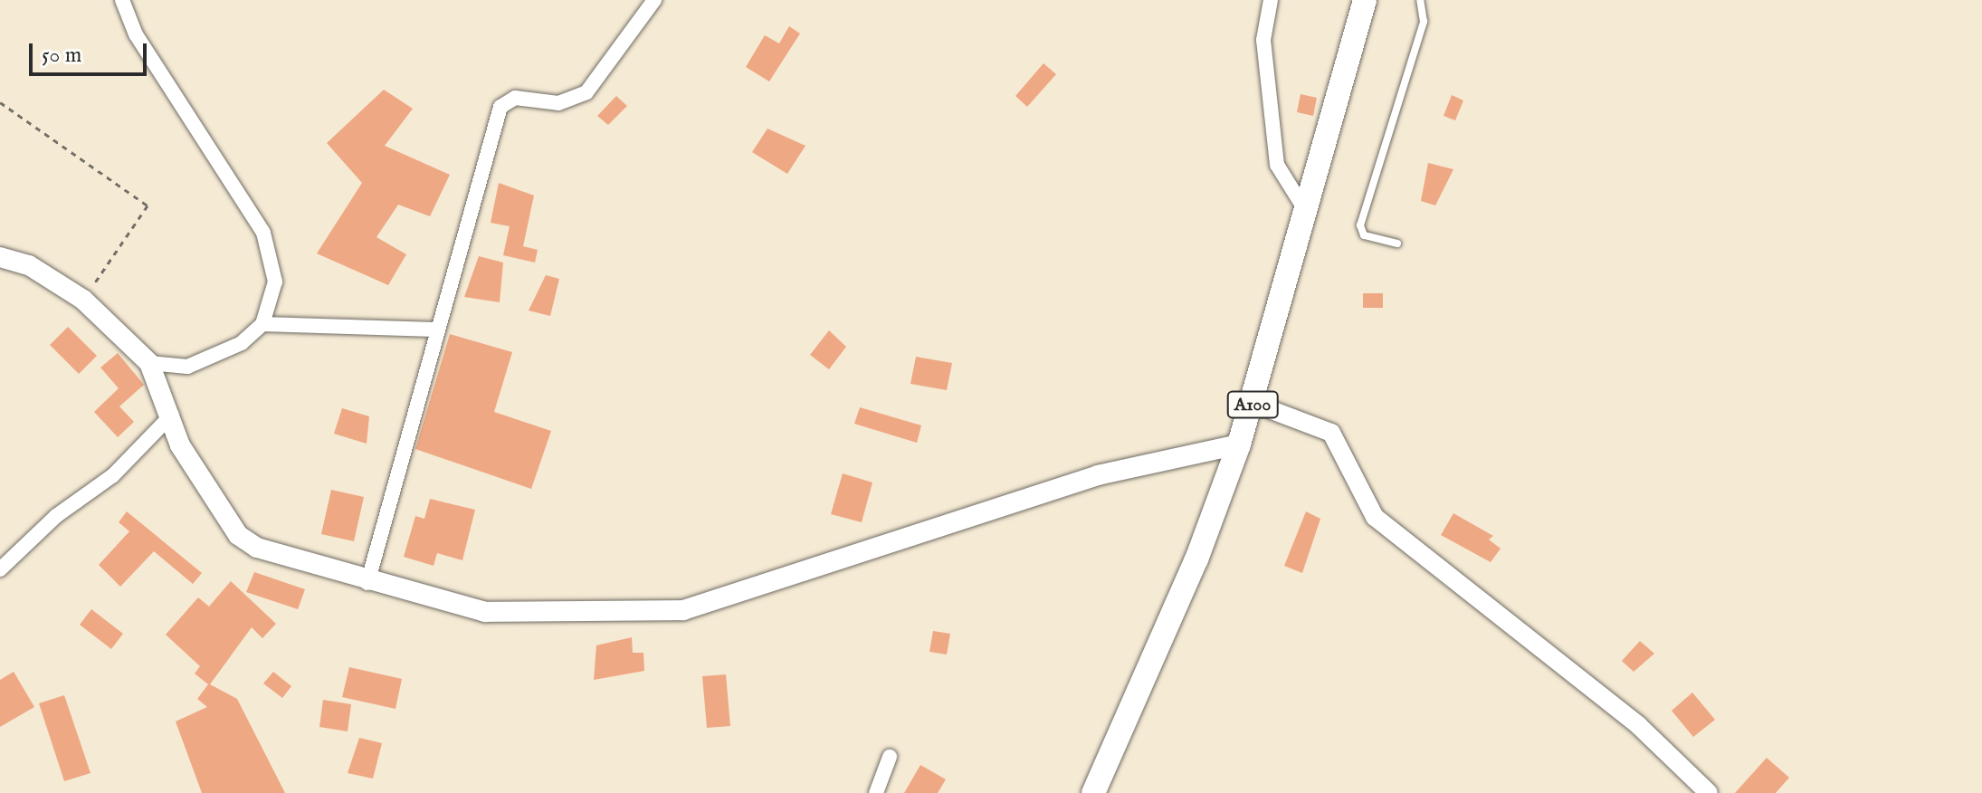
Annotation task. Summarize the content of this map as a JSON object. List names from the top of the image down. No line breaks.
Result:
{"streets":{"highway":["A100"]},"scale_bar":"50 m"}
